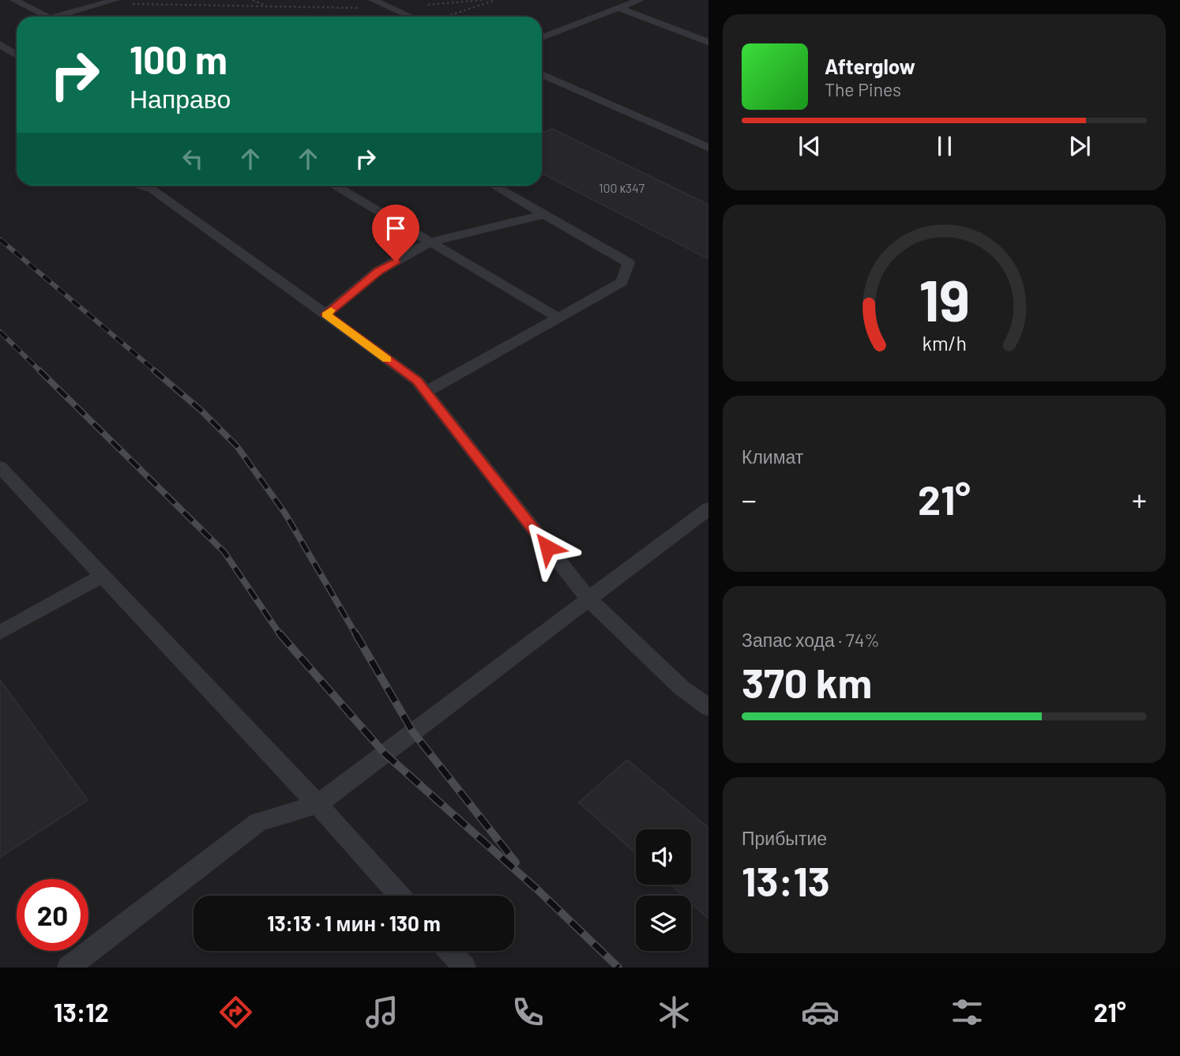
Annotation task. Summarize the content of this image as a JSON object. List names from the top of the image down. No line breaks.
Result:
{"house_numbers":["100 к347"],"page":{"turn":["100 m","Направо"],"song":["Afterglow","The Pines"],"tile":["Климат",["Запас хода · 74%","370 km"],["Прибытие","13:13"]],"heat":["−","21°","+"],"limit":"20","trip":"13:13 · 1 мин · 130 m","tabs":["13:12","21°"],"gauge":["19","km/h"]}}
